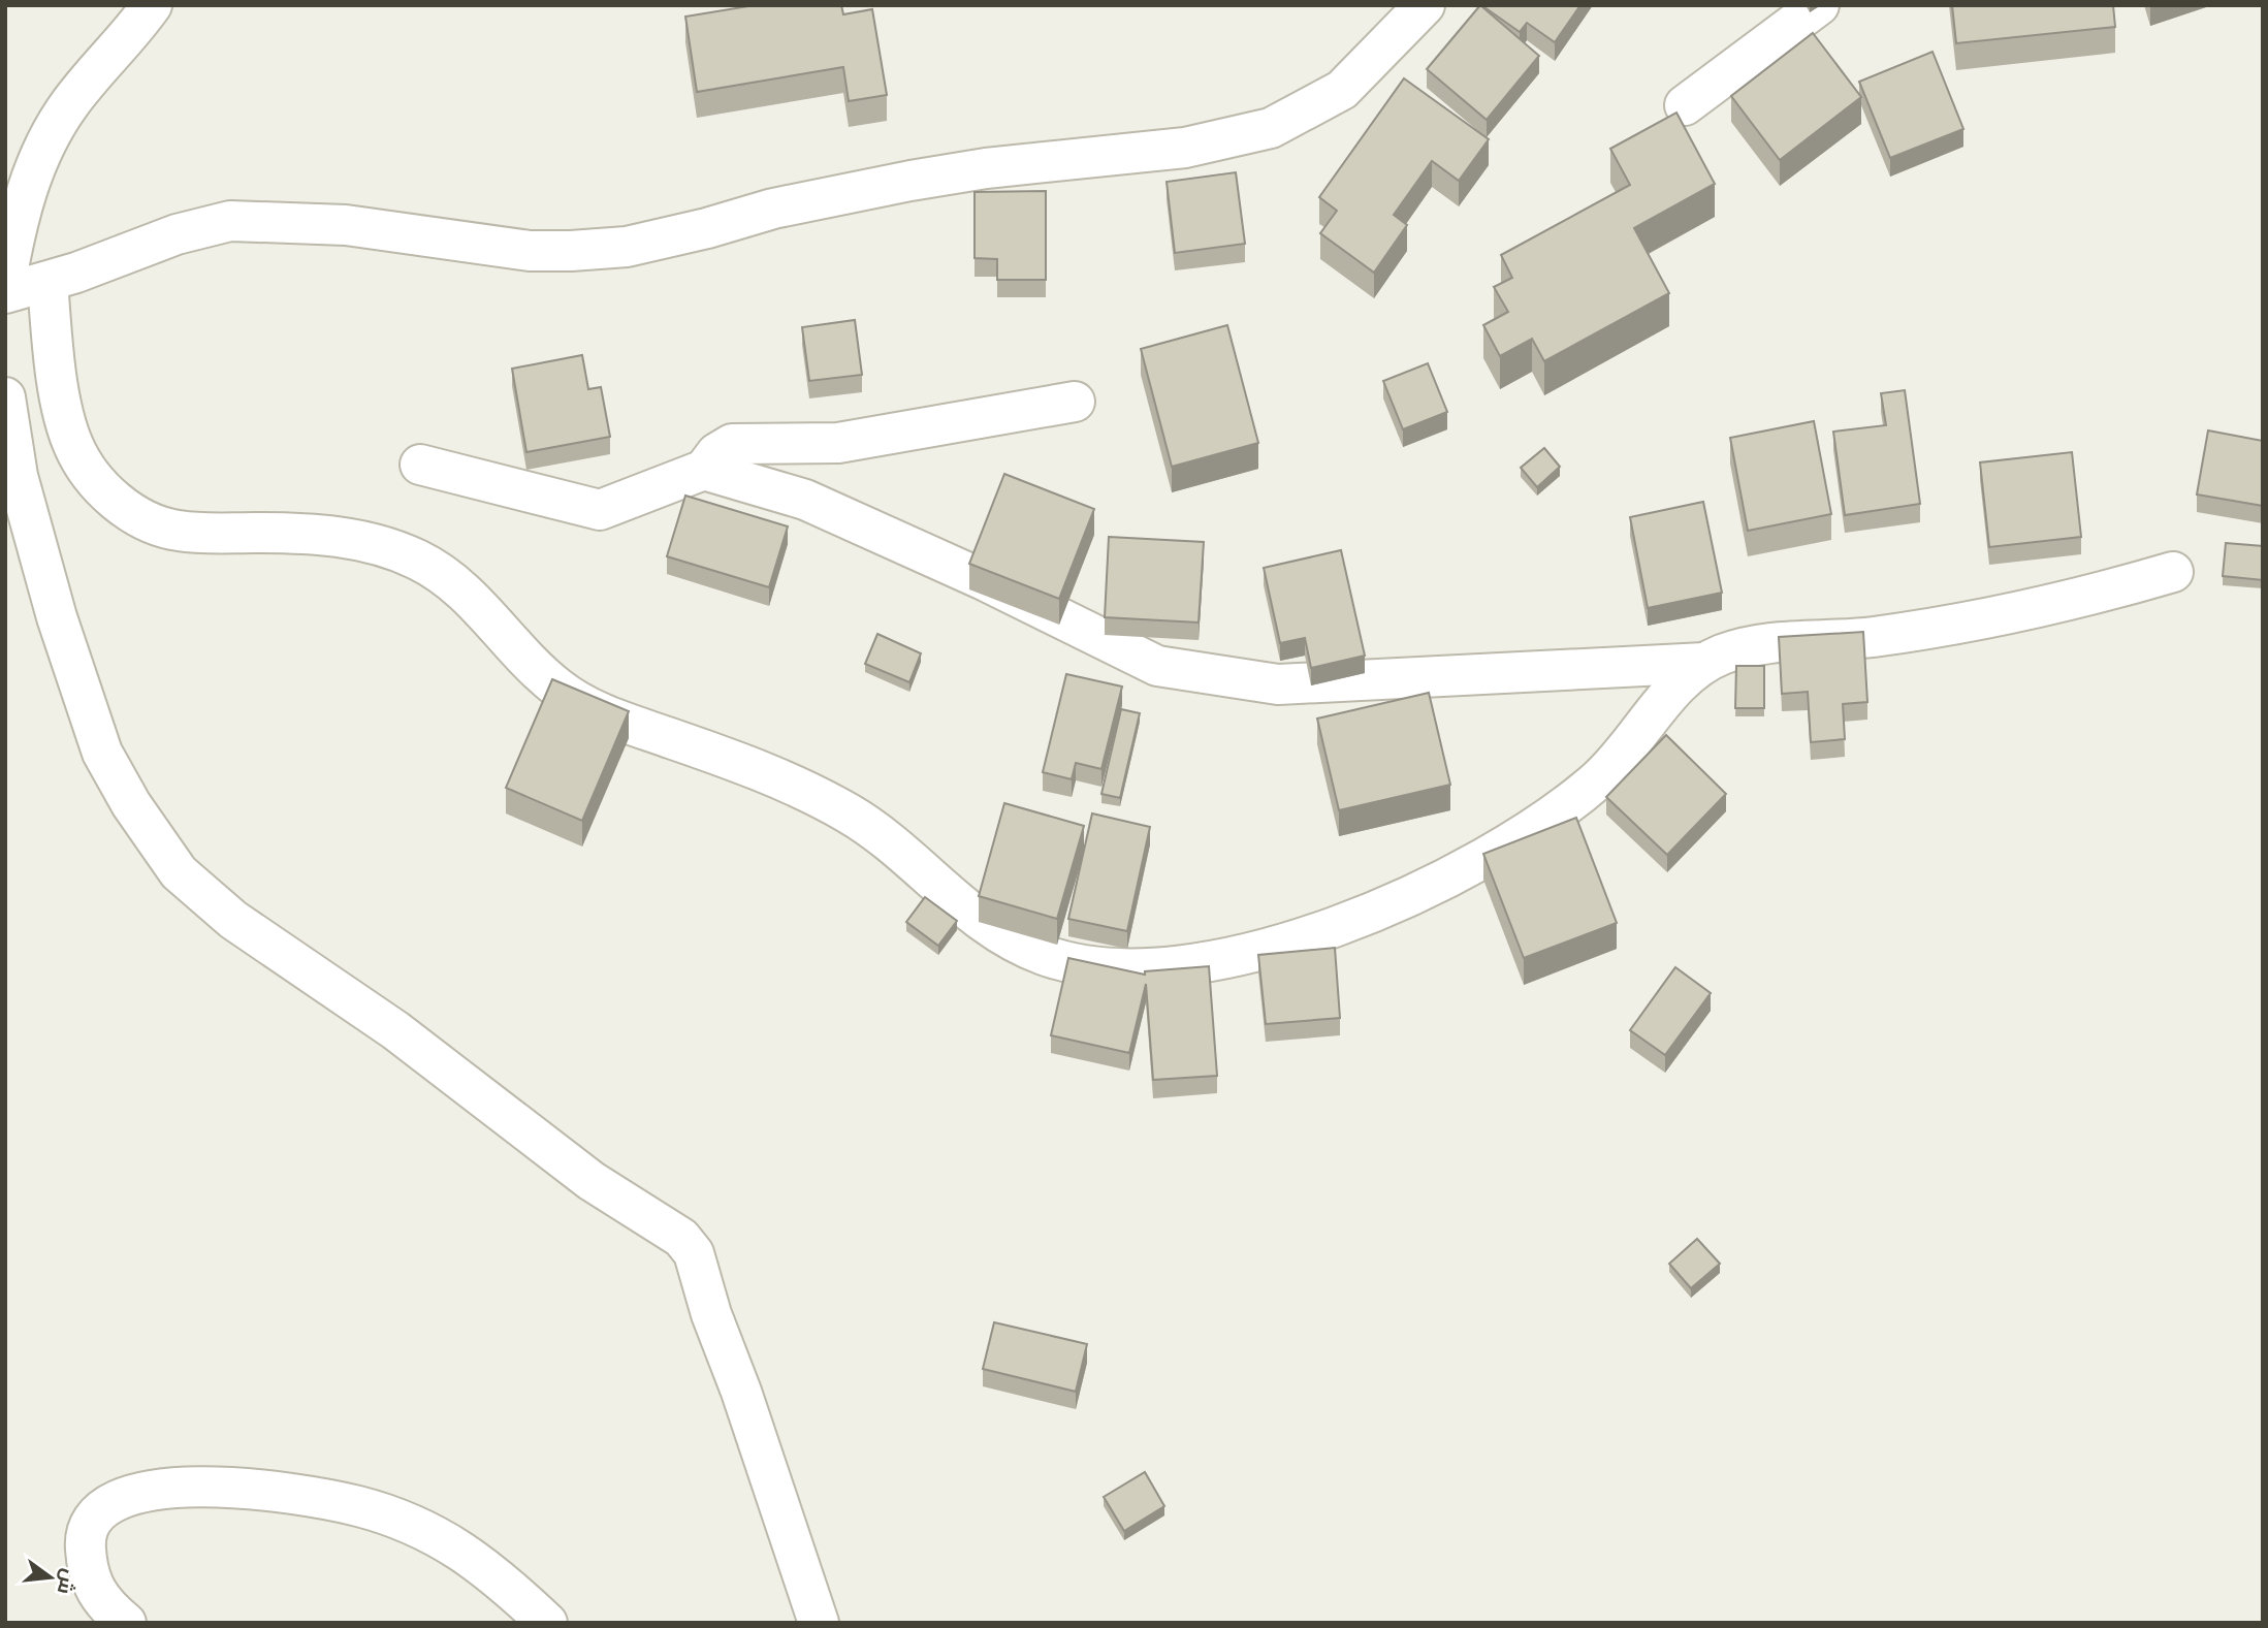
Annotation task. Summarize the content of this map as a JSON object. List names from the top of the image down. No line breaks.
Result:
{"north":"right"}
